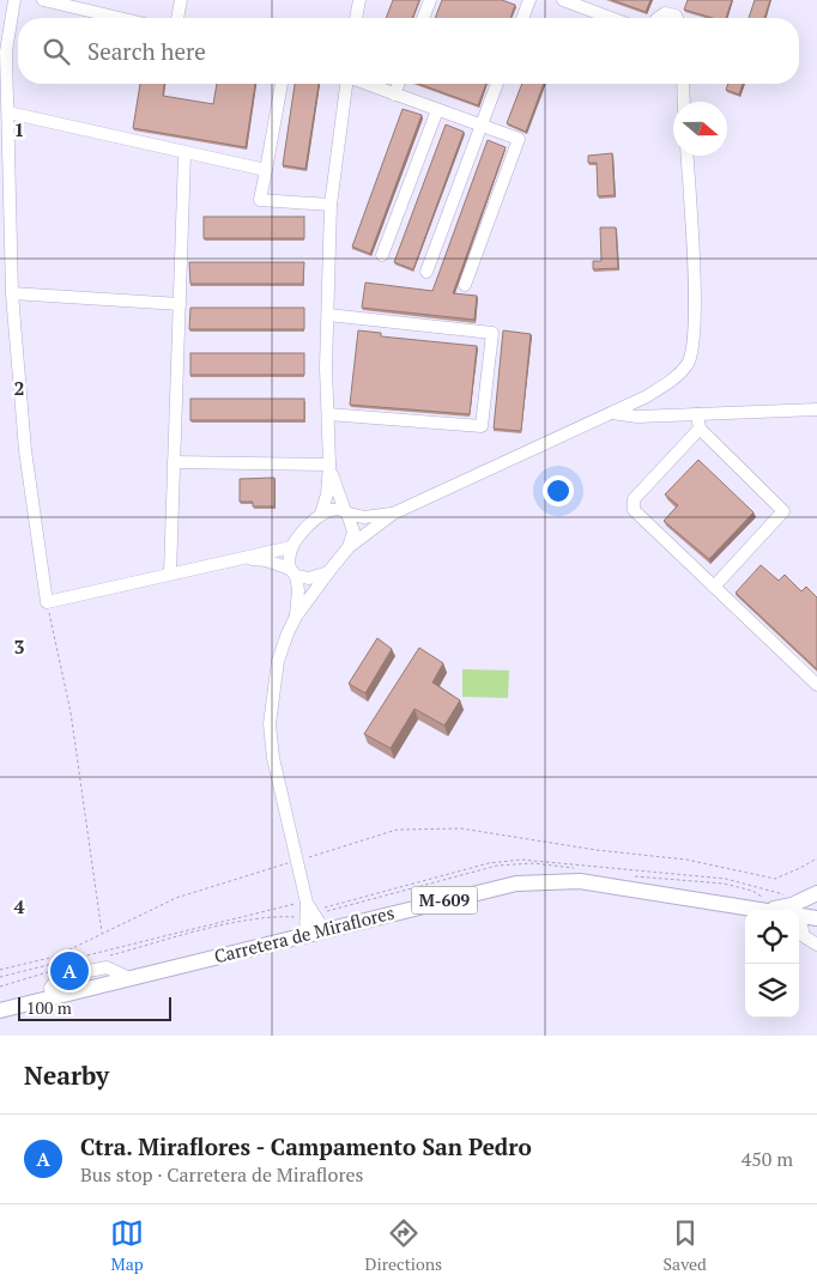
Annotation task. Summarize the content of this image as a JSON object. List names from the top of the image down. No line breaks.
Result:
{"streets":{"main road":["M-609","Carretera de Miraflores"]},"scale_bar":"100 m","north":"right","page":{"search":"Search here","pins":"A","scale":"100 m","heading":"Nearby","list":[{"mark":"A","name":"Ctra. Miraflores - Campamento San Pedro","note":"Bus stop · Carretera de Miraflores","value":"450 m"}],"nav":["Map","Directions","Saved"]},"grid":{"rows":["1","2","3","4"]}}
